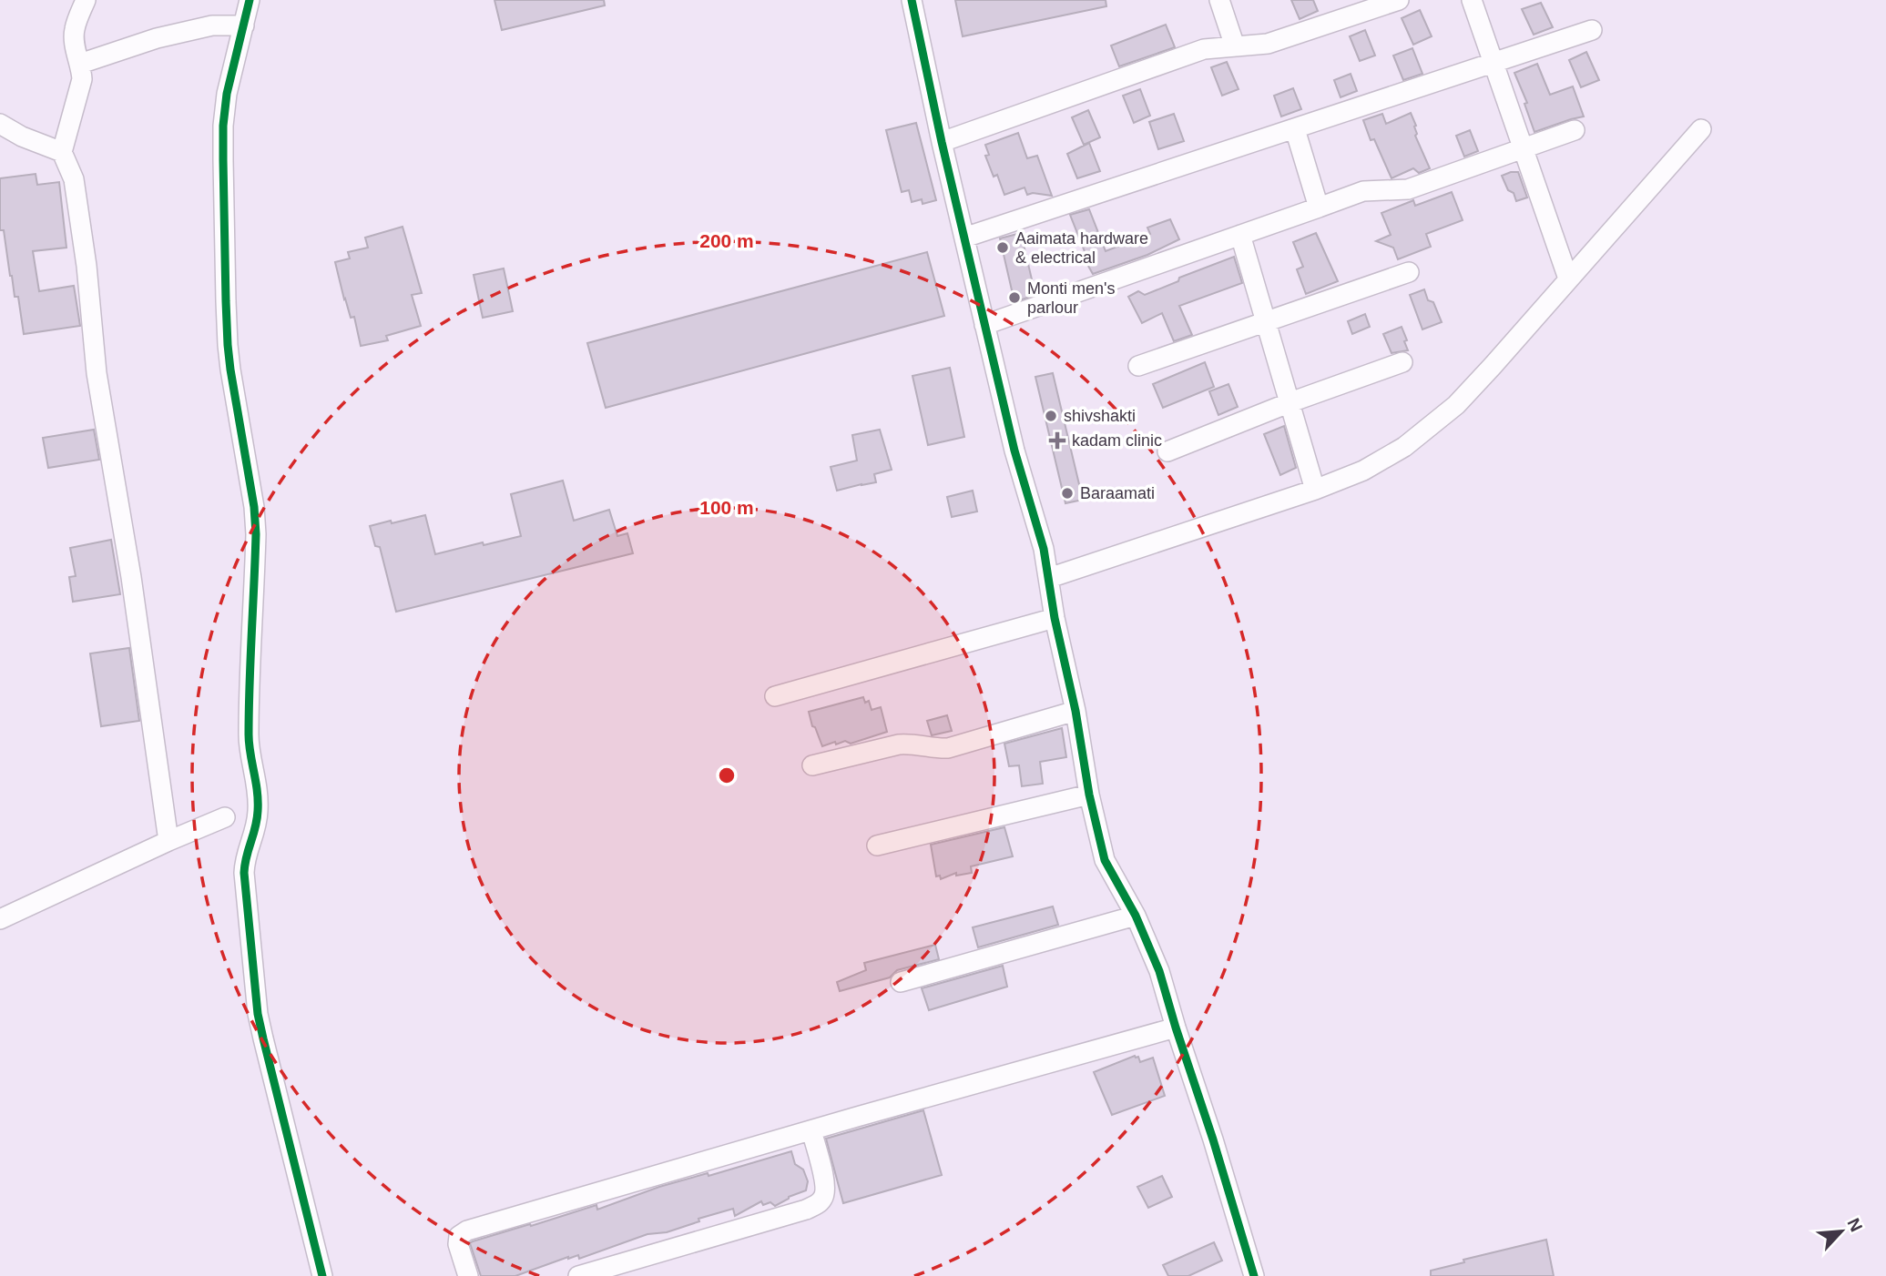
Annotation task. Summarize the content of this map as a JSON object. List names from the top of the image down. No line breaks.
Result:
{"places":{"other":["Aaimata hardware & electrical","Monti men's parlour","shivshakti","Baraamati"],"health":["kadam clinic"]},"north":"top right","rings":["200 m","100 m"]}
